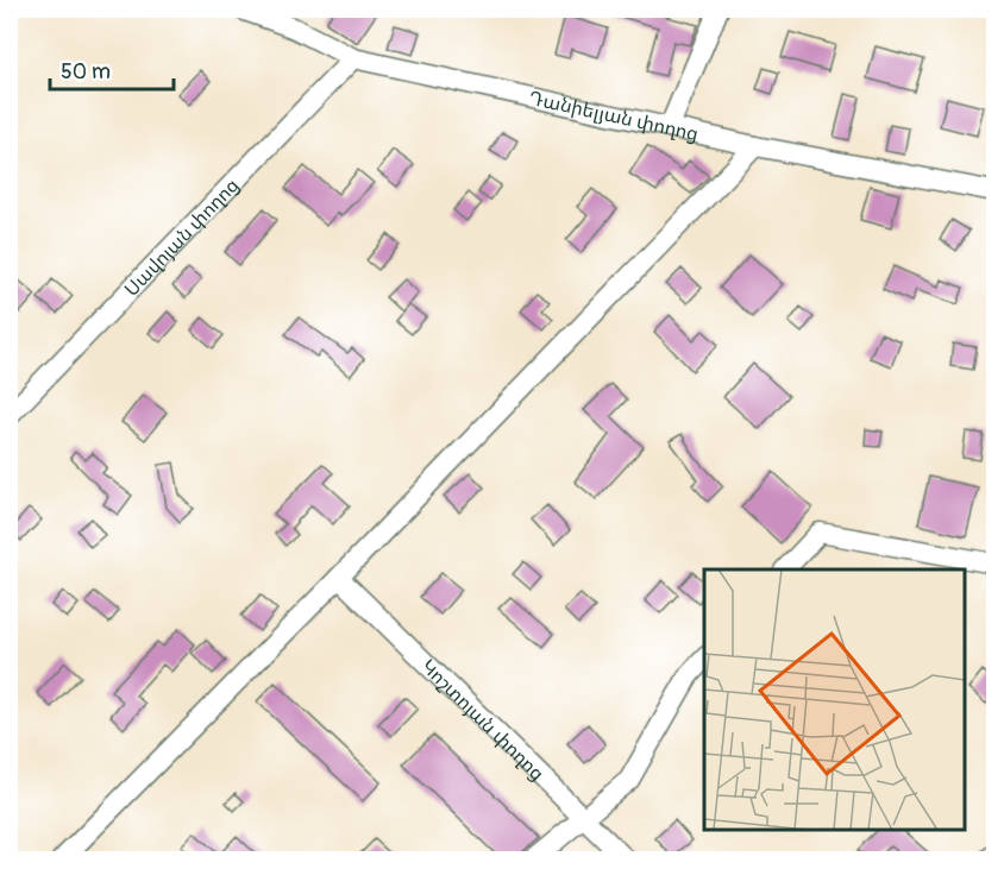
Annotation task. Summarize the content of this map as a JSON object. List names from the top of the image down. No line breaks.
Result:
{"streets":{"street":["Դանիելյան փողոց","Սավոյան փողոց","Կոշտոյան փողոց"]},"crossings":[["Դանիելյան փողոց","Սավոյան փողոց"]],"scale_bar":"50 m"}
